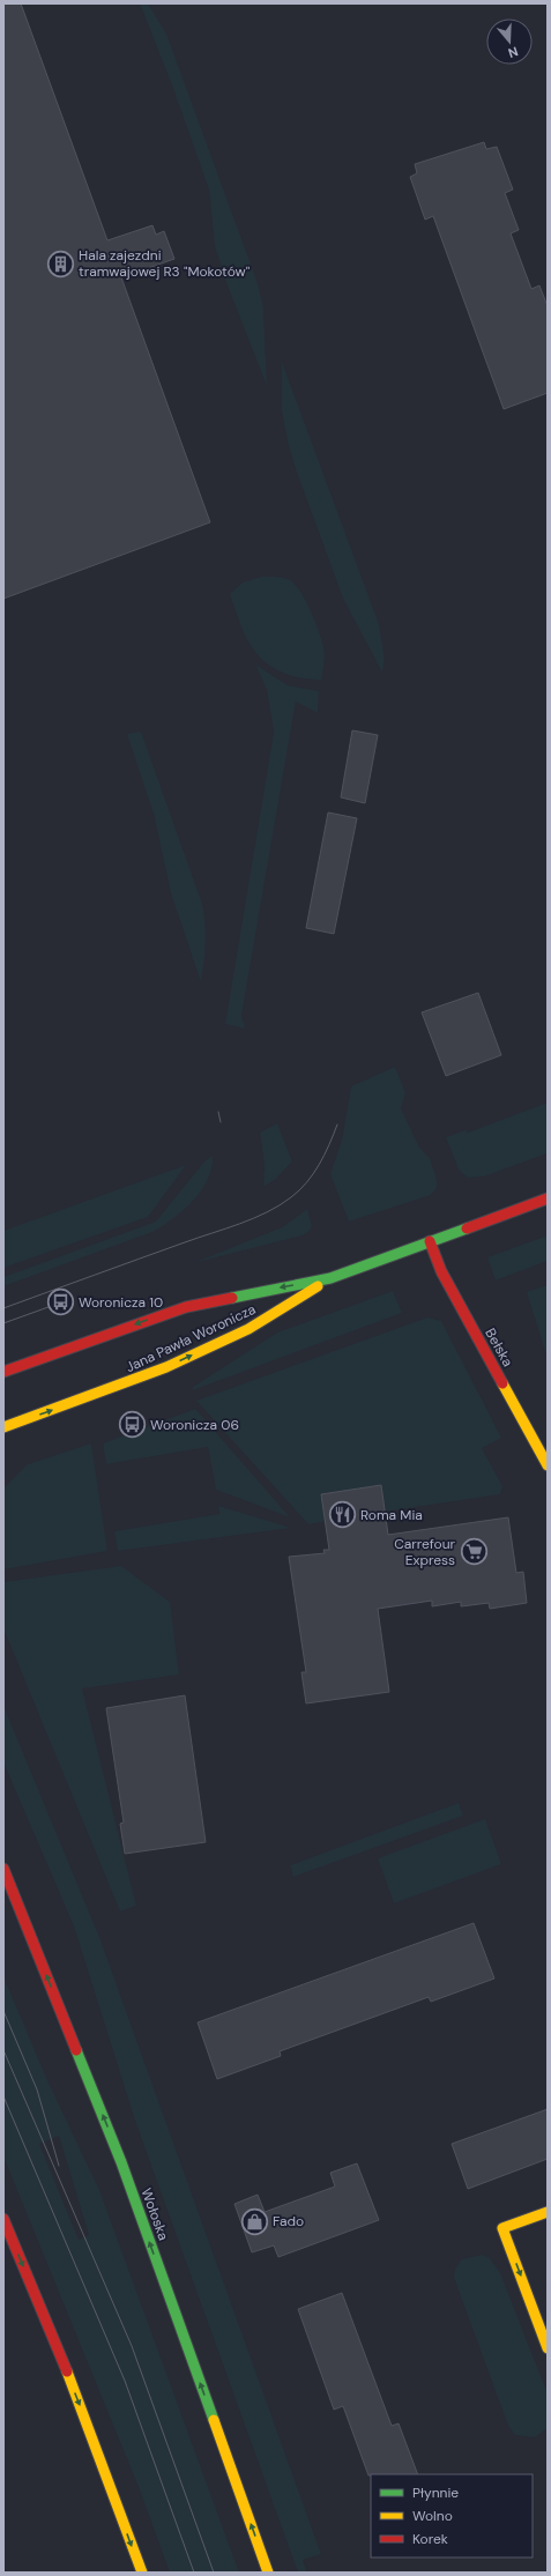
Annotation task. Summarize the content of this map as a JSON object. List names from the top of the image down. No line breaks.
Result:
{"streets":{"street":["Jana Pawła Woronicza","Bełska","Wołoska"]},"crossings":[["Jana Pawła Woronicza","Bełska"]],"one_way":["Wołoska"],"places":{"building":["Hala zajezdni tramwajowej R3 \"Mokotów\""],"bus stop":["Woronicza 10","Woronicza 06"],"restaurant":["Roma Mia"],"supermarket":["Carrefour Express"],"shop":["Fado"]},"legend":["Płynnie","Wolno","Korek"],"north":"bottom"}
